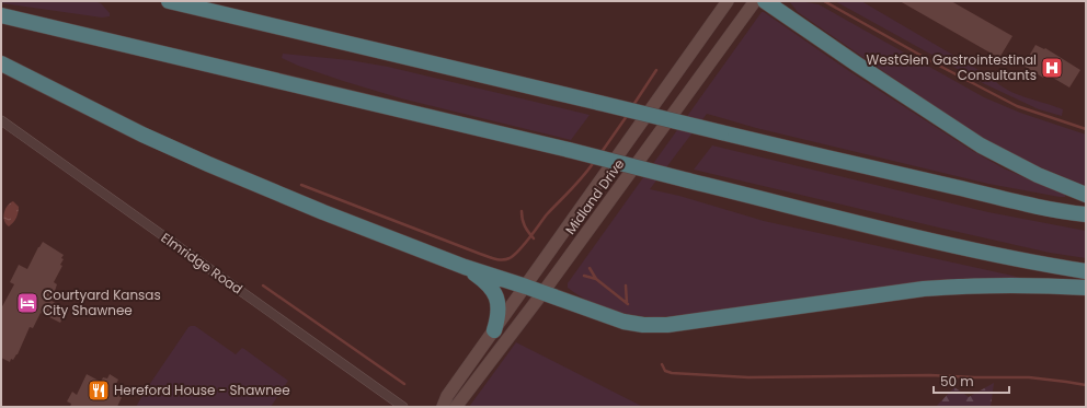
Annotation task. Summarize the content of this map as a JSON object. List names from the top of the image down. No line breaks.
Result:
{"streets":{"main road":["Midland Drive"],"street":["Elmridge Road"]},"places":{"hospital":["WestGlen Gastrointestinal Consultants"],"hotel":["Courtyard Kansas City Shawnee"],"restaurant":["Hereford House - Shawnee"]},"scale_bar":"50 m"}
